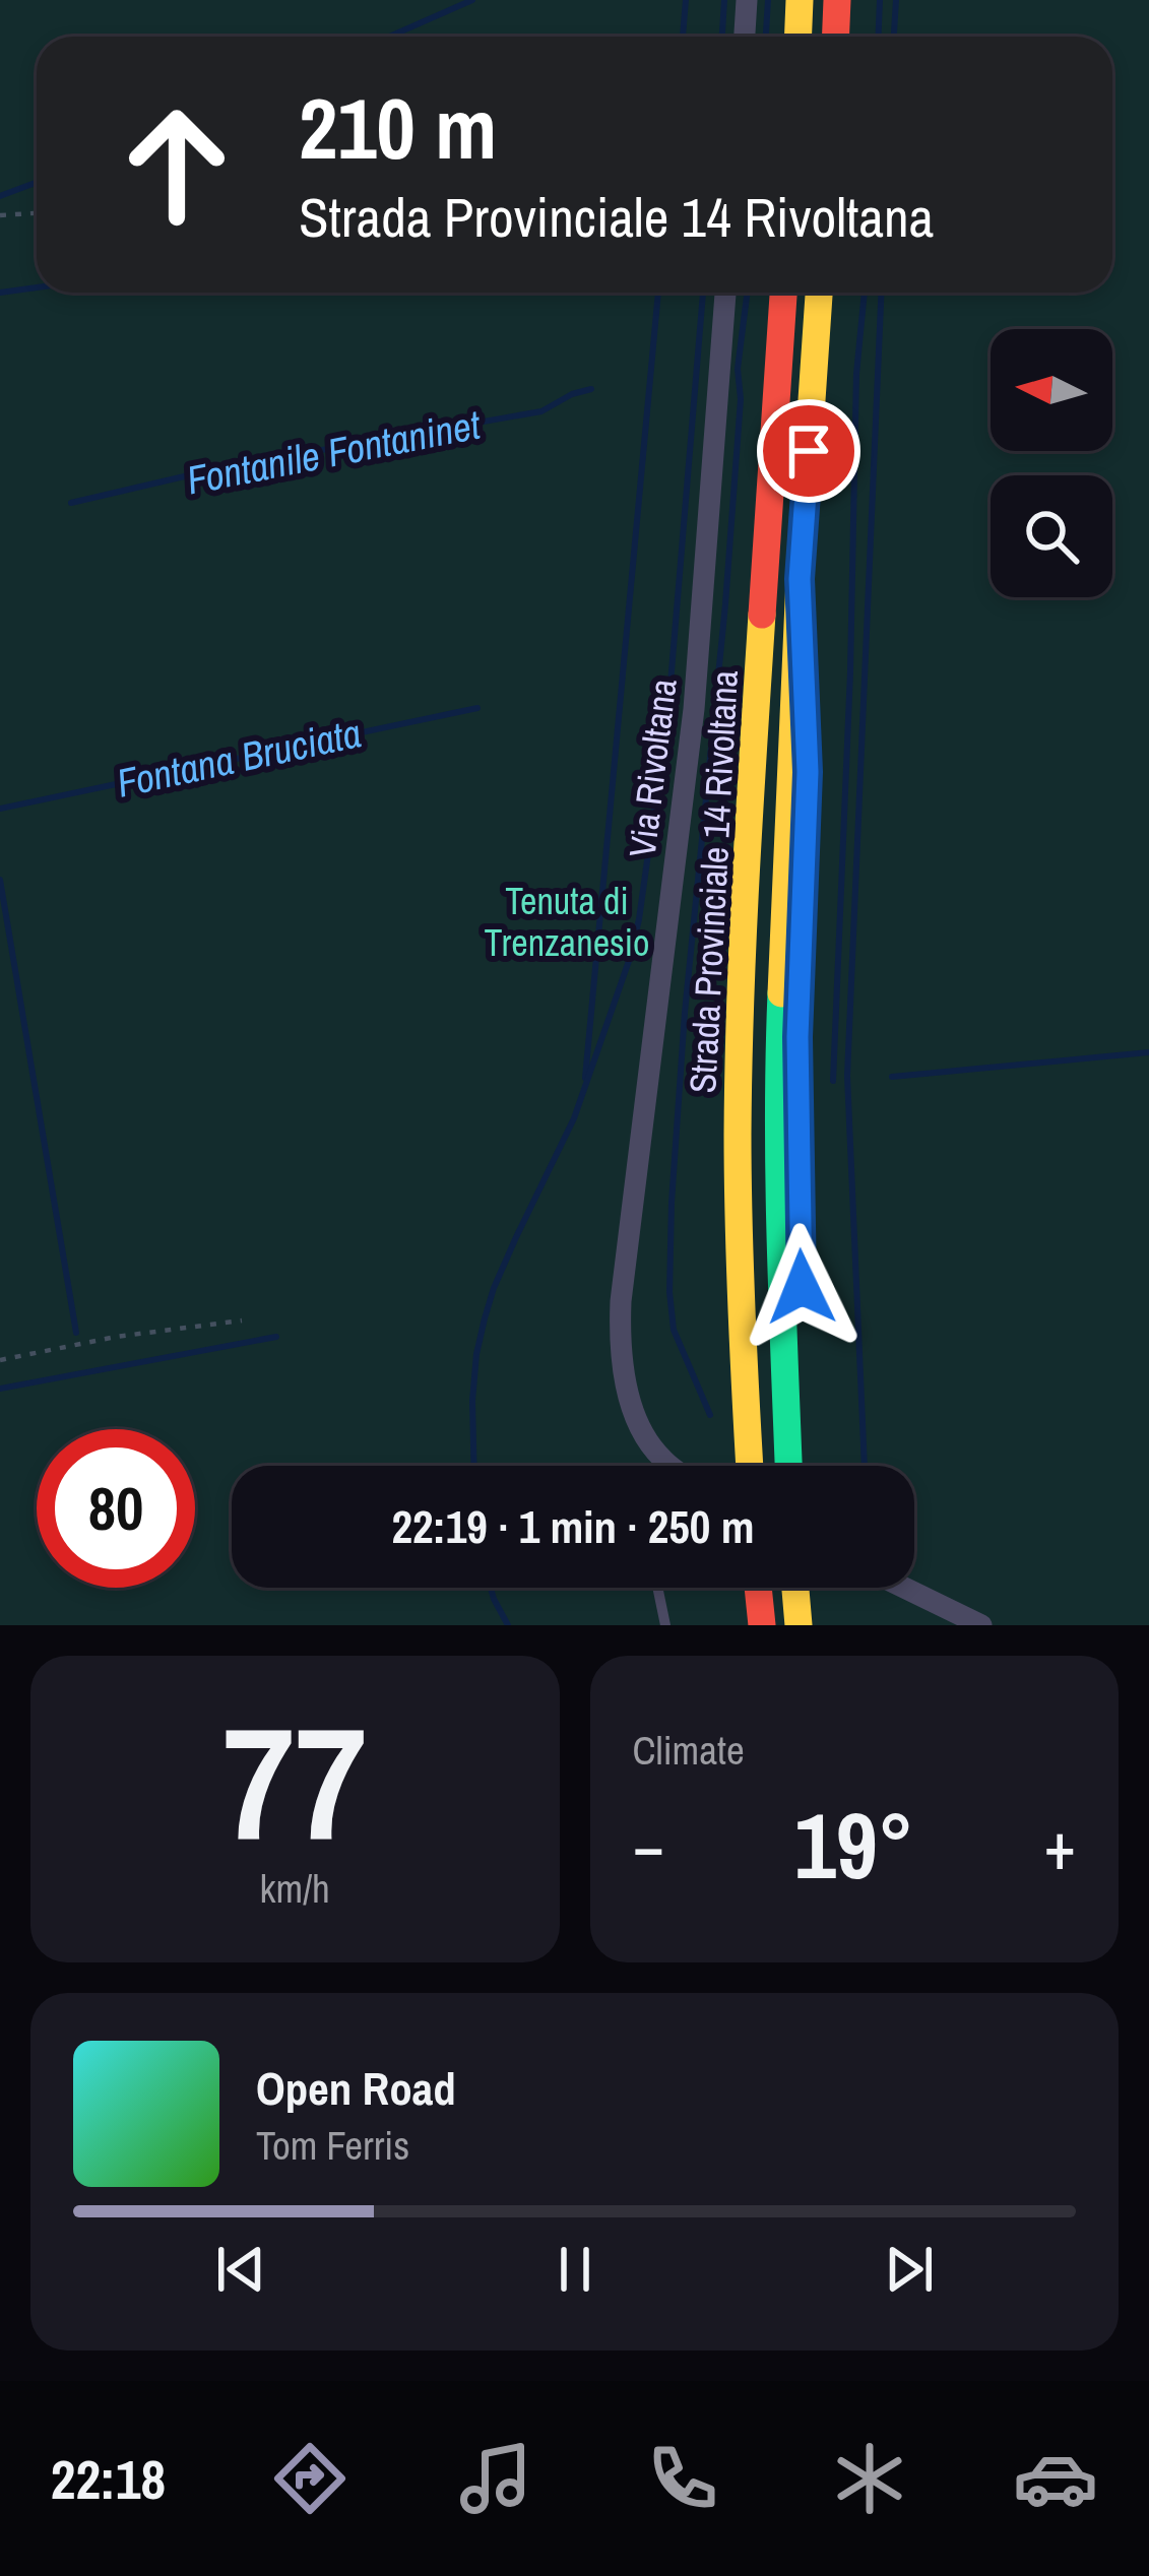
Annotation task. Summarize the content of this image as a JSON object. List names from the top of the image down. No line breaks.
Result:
{"streets":{"highway":["Strada Provinciale 14 Rivoltana"],"street":["Via Rivoltana"]},"water":["Fontanile Fontaninet","Fontana Bruciata"],"parks":["Tenuta di Trenzanesio"],"north":"left","page":{"turn":["210 m","Strada Provinciale 14 Rivoltana"],"limit":"80","trip":"22:19 · 1 min · 250 m","tile":[["77","km/h"],"Climate"],"heat":["−","19°","+"],"song":["Open Road","Tom Ferris"],"tabs":"22:18"}}
